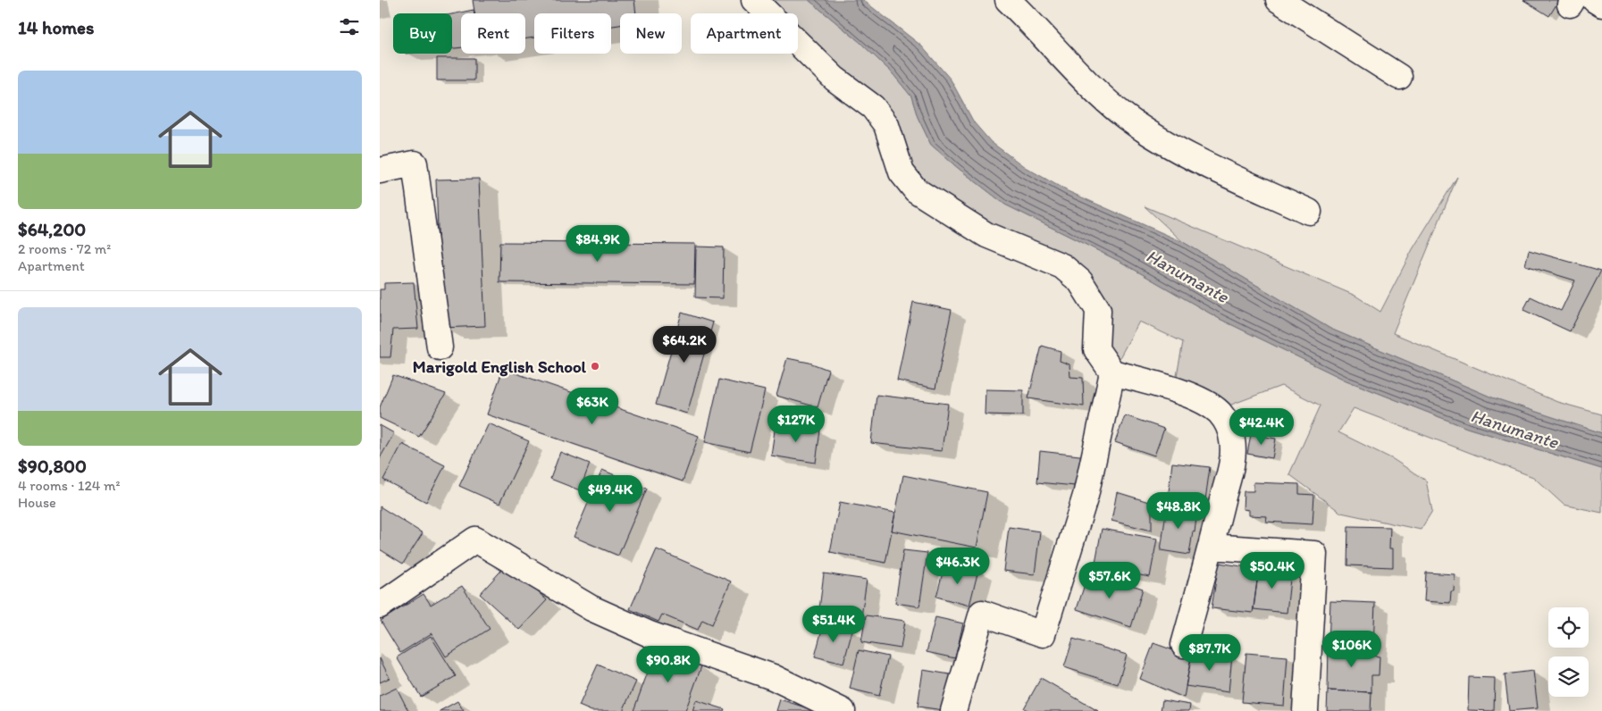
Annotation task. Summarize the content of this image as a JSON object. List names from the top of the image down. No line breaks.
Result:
{"water":["Hanumante"],"places":["Marigold English School"],"page":{"heading":"14 homes","chip":["Buy","Rent","Filters","New","Apartment"],"list":[{"name":"$64,200","note":"2 rooms · 72 m² · Apartment"},{"name":"$90,800","note":"4 rooms · 124 m² · House"}],"price":["$84.9K","$64.2K","$63K","$127K","$42.4K","$49.4K","$48.8K","$46.3K","$50.4K","$57.6K","$51.4K","$106K","$87.7K","$90.8K"]}}
